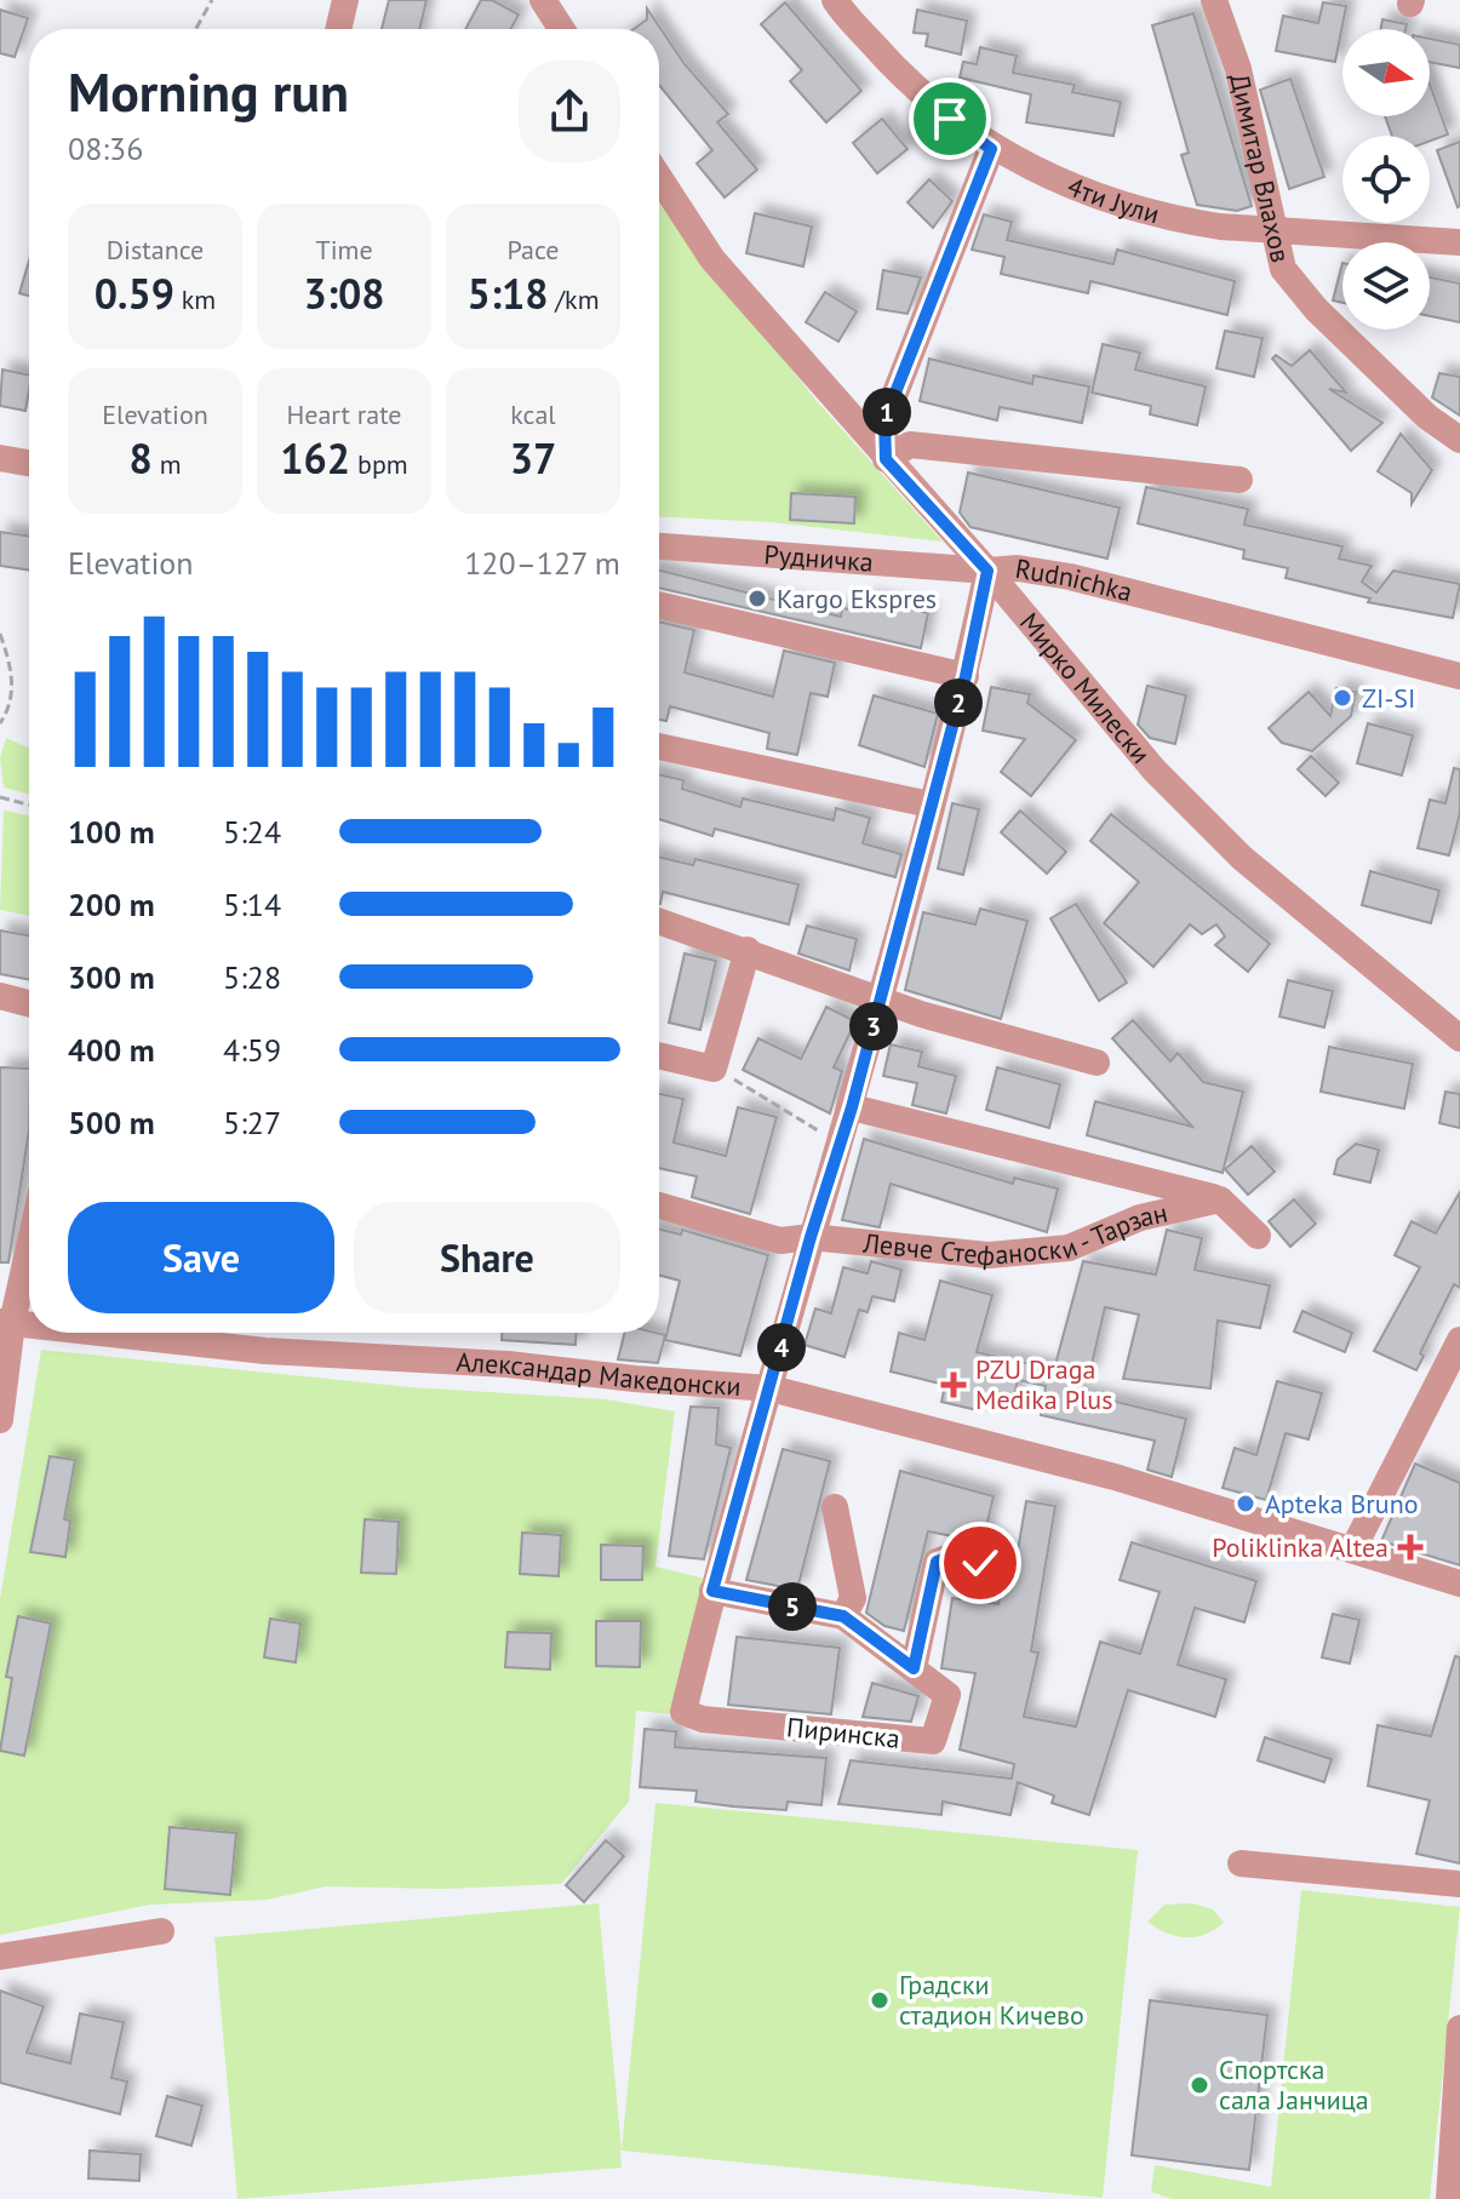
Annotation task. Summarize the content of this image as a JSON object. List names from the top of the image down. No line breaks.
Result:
{"streets":{"street":["Димитар Влахов","4ти Јули","Рудничка","Rudnichka","Мирко Милески","Левче Стефаноски - Тарзан","Александар Македонски","Пиринска"]},"crossings":[["Димитар Влахов","4ти Јули"],["Рудничка","Rudnichka"],["Рудничка","Мирко Милески"],["Рудничка","Пиринска"],["Rudnichka","Мирко Милески"],["Rudnichka","Пиринска"],["Мирко Милески","Пиринска"],["Левче Стефаноски - Тарзан","Пиринска"],["Александар Македонски","Пиринска"]],"places":{"other":["Kargo Ekspres","ZI-SI","Apteka Bruno","Градски стадион Кичево","Спортска сала Јанчица"],"health":["PZU Draga Medika Plus","Poliklinka Altea"]},"north":"right","page":{"heading":["Morning run","08:36"],"stats":[["Distance","0.59 km"],["Time","3:08"],["Pace","5:18 /km"],["Elevation","8 m"],["Heart rate","162 bpm"],["kcal","37"]],"pins":["1","2","3","4","5"],"chart":["Elevation","120–127 m"],"list":[{"name":"100 m","note":"5:24"},{"name":"200 m","note":"5:14"},{"name":"300 m","note":"5:28"},{"name":"400 m","note":"4:59"},{"name":"500 m","note":"5:27"}],"buttons":["Save","Share"]}}
